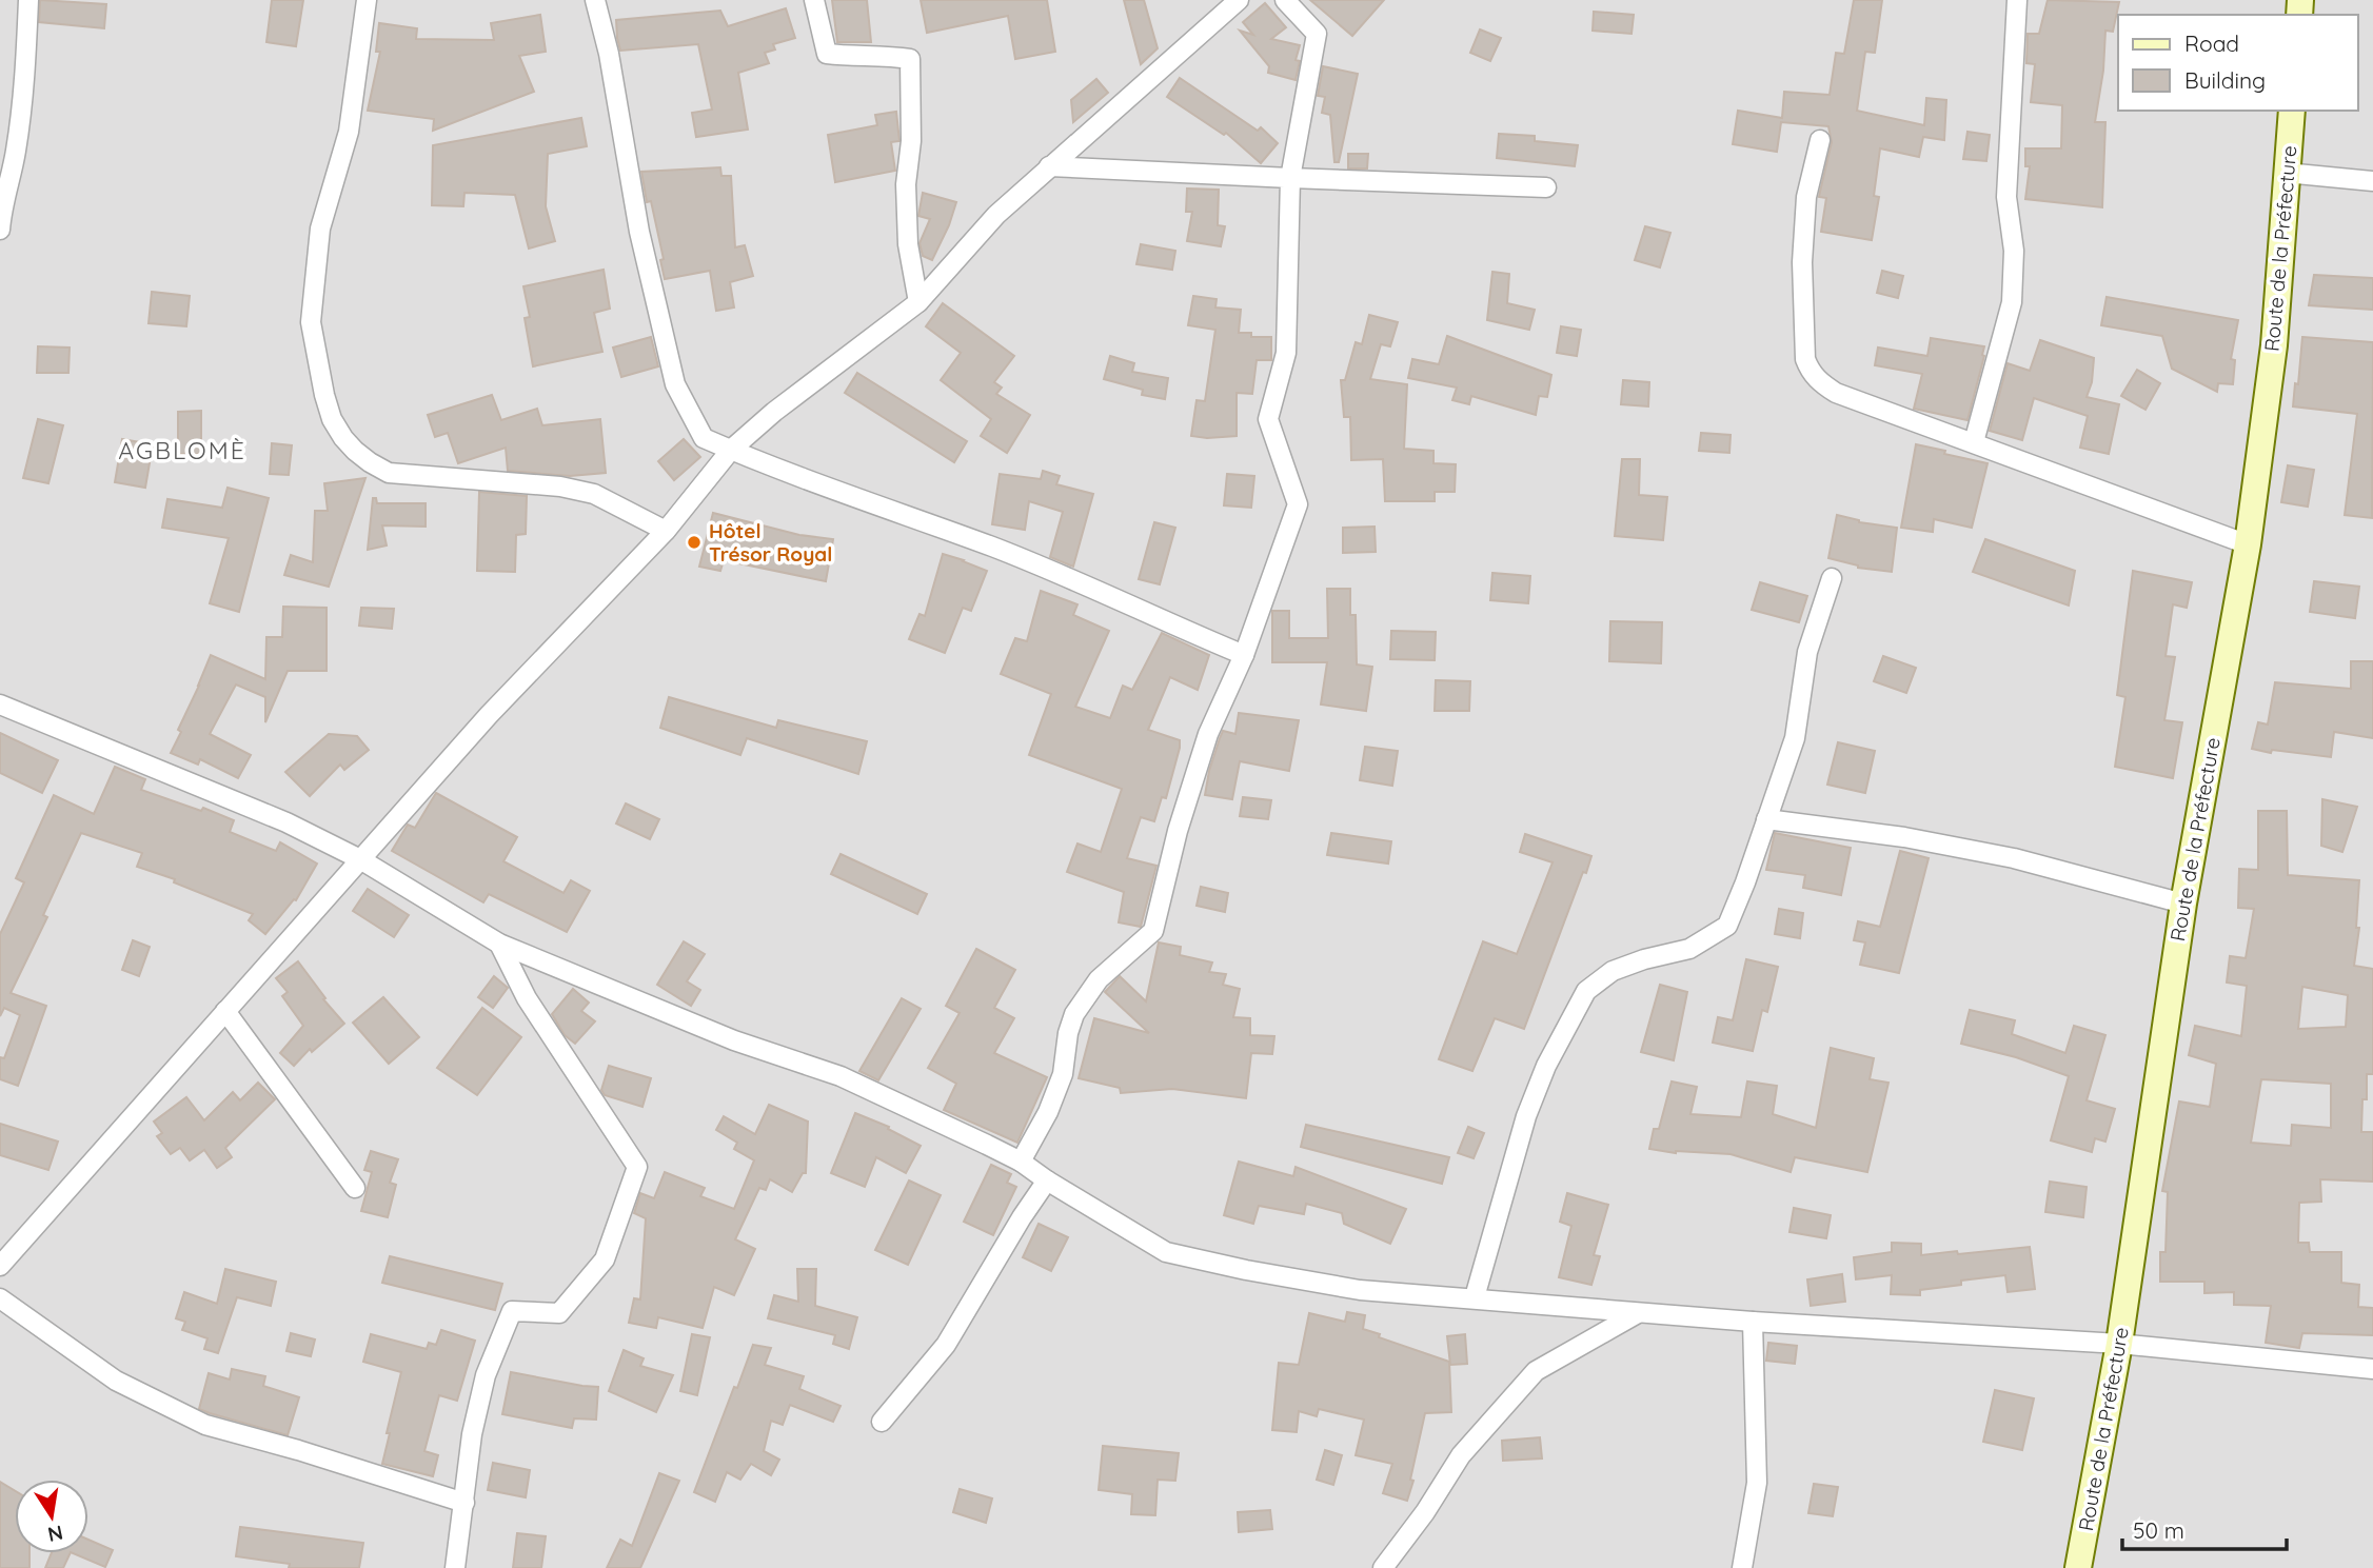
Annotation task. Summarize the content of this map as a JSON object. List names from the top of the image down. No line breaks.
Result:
{"streets":{"street":["Route de la Préfecture"]},"districts":["AGBLOMÈ"],"places":["Hôtel Trésor Royal"],"legend":["Road","Building"],"scale_bar":"50 m","north":"bottom"}
